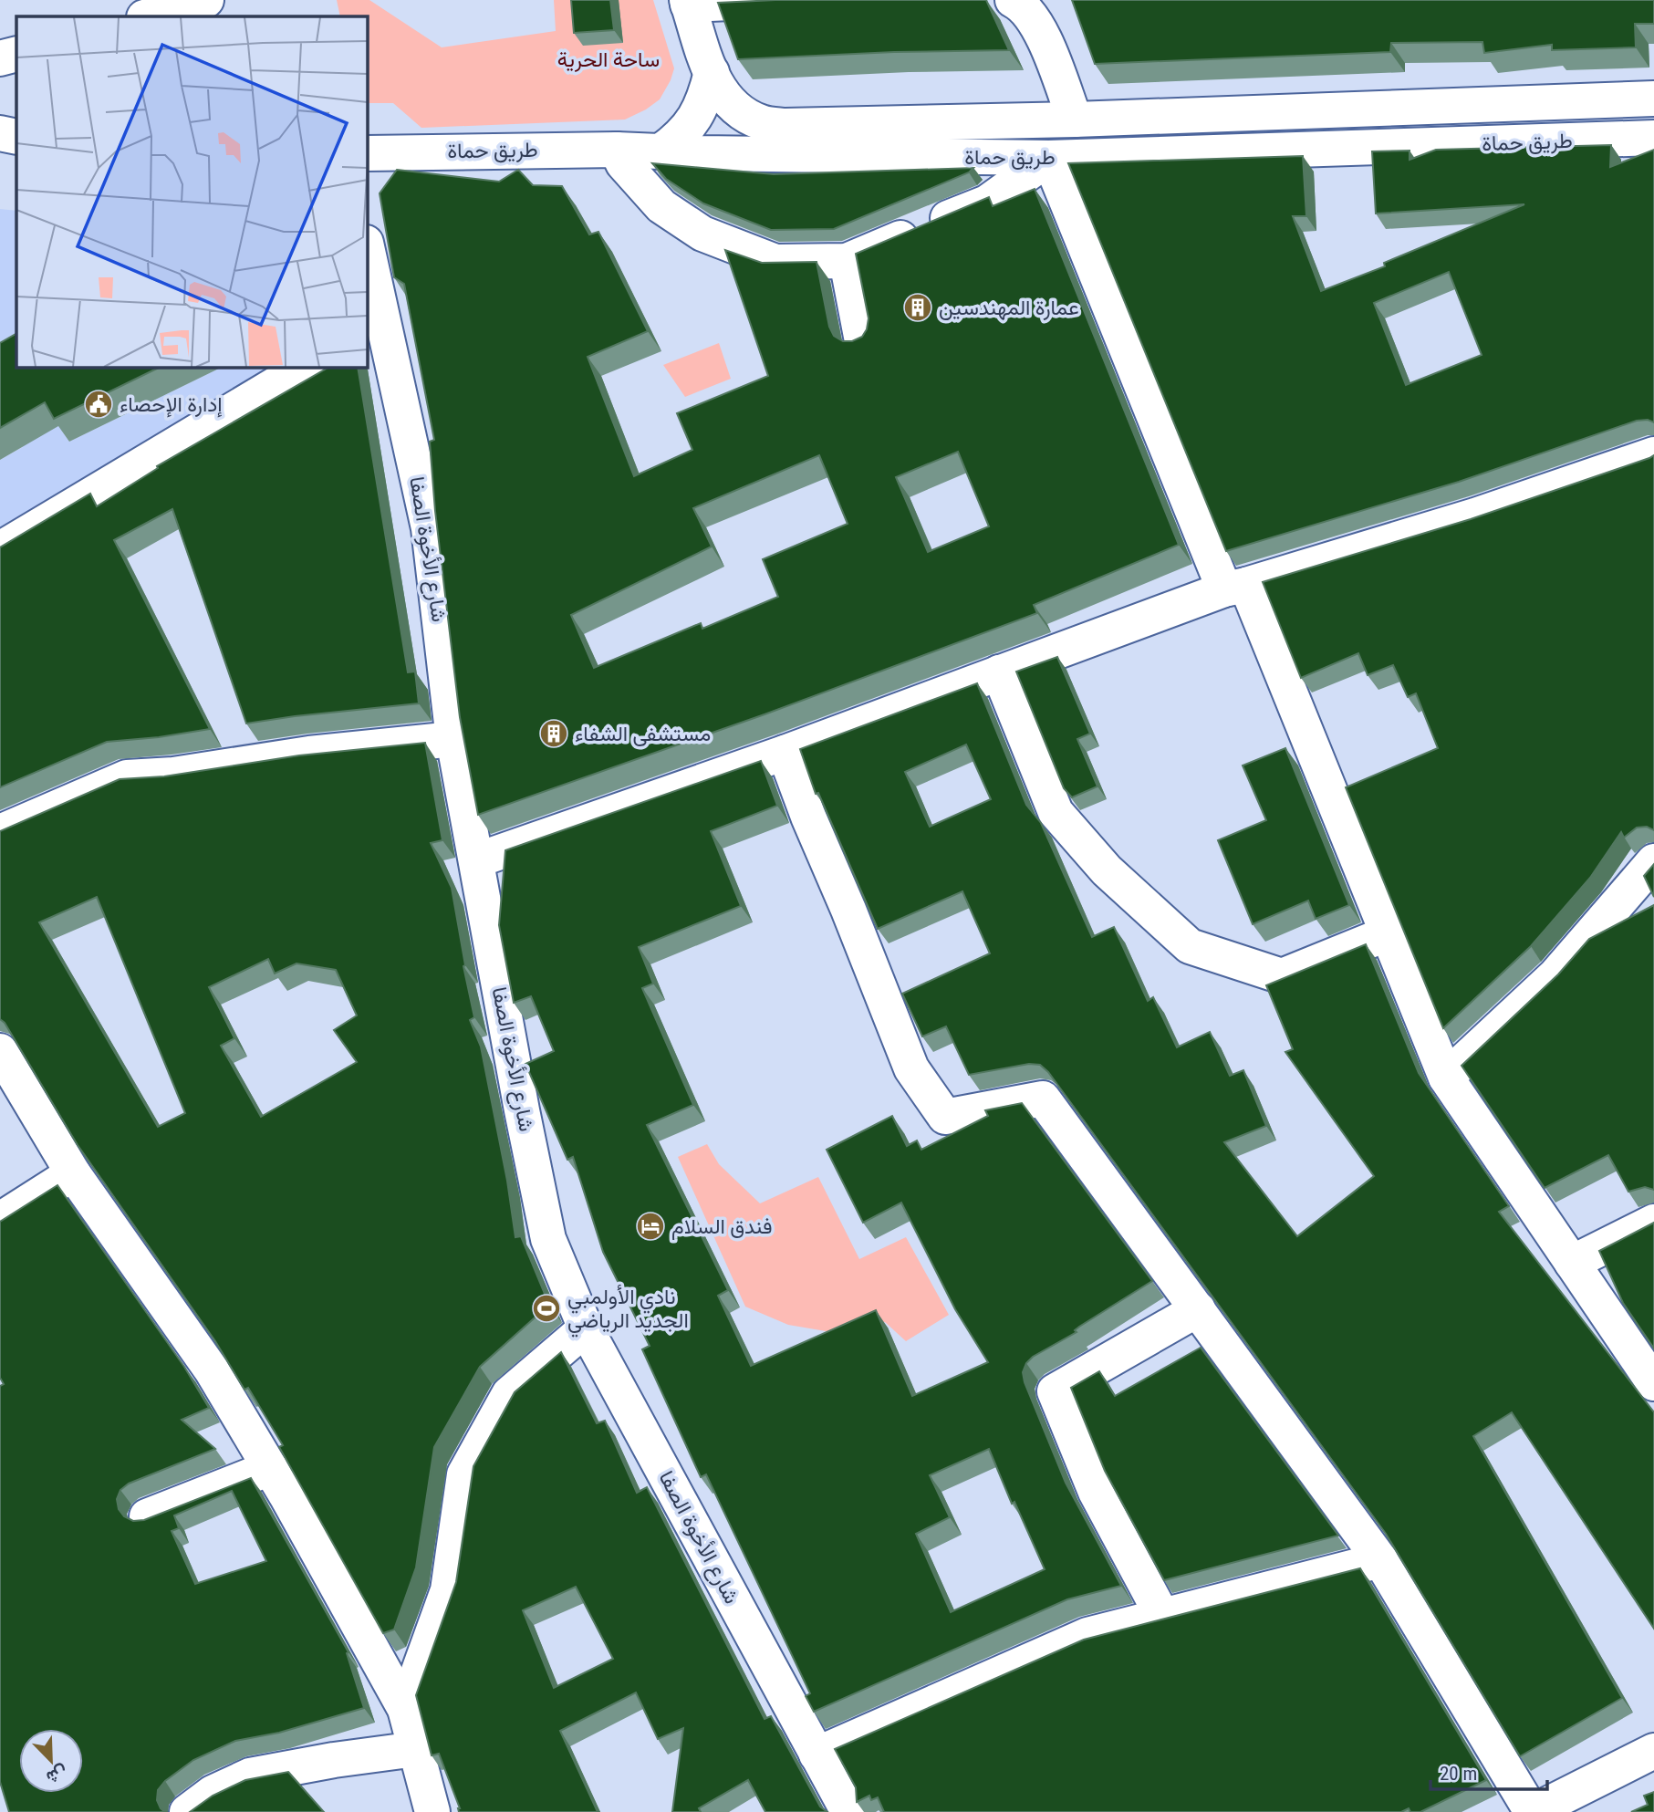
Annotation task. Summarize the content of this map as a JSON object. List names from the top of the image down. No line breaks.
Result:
{"streets":{"street":["طريق حماة","شارع الأخوة الصفا"]},"parks":["ساحة الحرية"],"places":{"building":["عمارة المهندسين","مستشفى الشفاء"],"public building":["إدارة الإحصاء"],"hotel":["فندق السلام"],"sports":["نادي الأولمبي الجديد الرياضي"]},"scale_bar":"20 m","north":"bottom right"}
